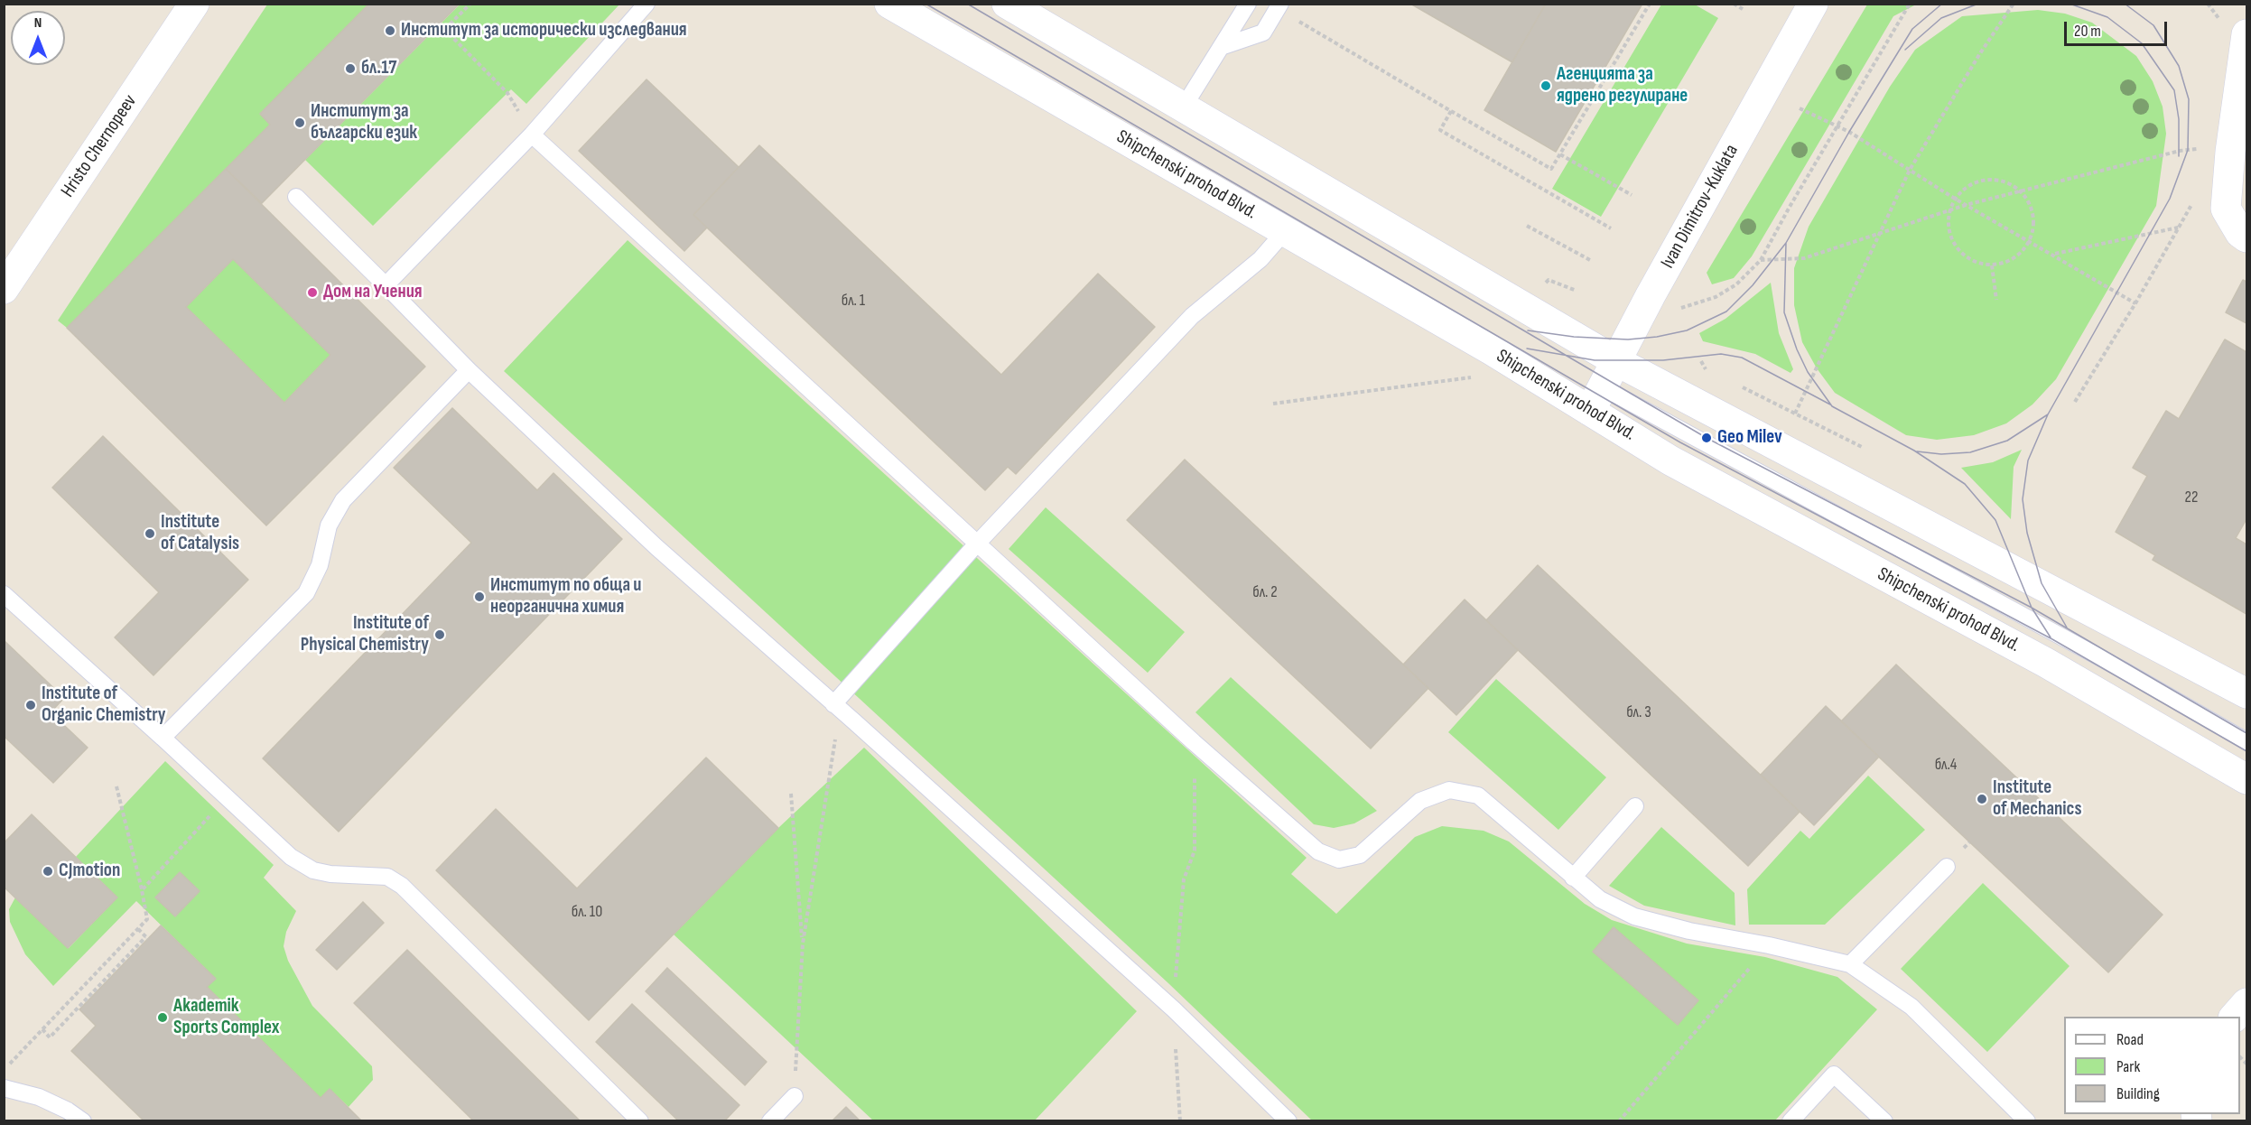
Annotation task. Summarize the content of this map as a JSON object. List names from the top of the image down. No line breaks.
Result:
{"streets":{"main road":["Hristo Chernopeev","Shipchenski prohod Blvd.","Ivan Dimitrov-Kuklata"]},"crossings":[["Shipchenski prohod Blvd.","Ivan Dimitrov-Kuklata"]],"places":["Институт за исторически изследвания","бл.17","Агенцията за ядрено регулиране","Институт за български език","Дом на Учения","Geo Milev","Institute of Catalysis","Институт по обща и неорганична химия","Institute of Physical Chemistry","Institute of Organic Chemistry","Institute of Mechanics","CJmotion","Akademik Sports Complex"],"house_numbers":["бл. 1","22","бл. 2","бл. 3","бл.4","бл. 10"],"legend":["Road","Park","Building"],"scale_bar":"20 m","north":"top"}
